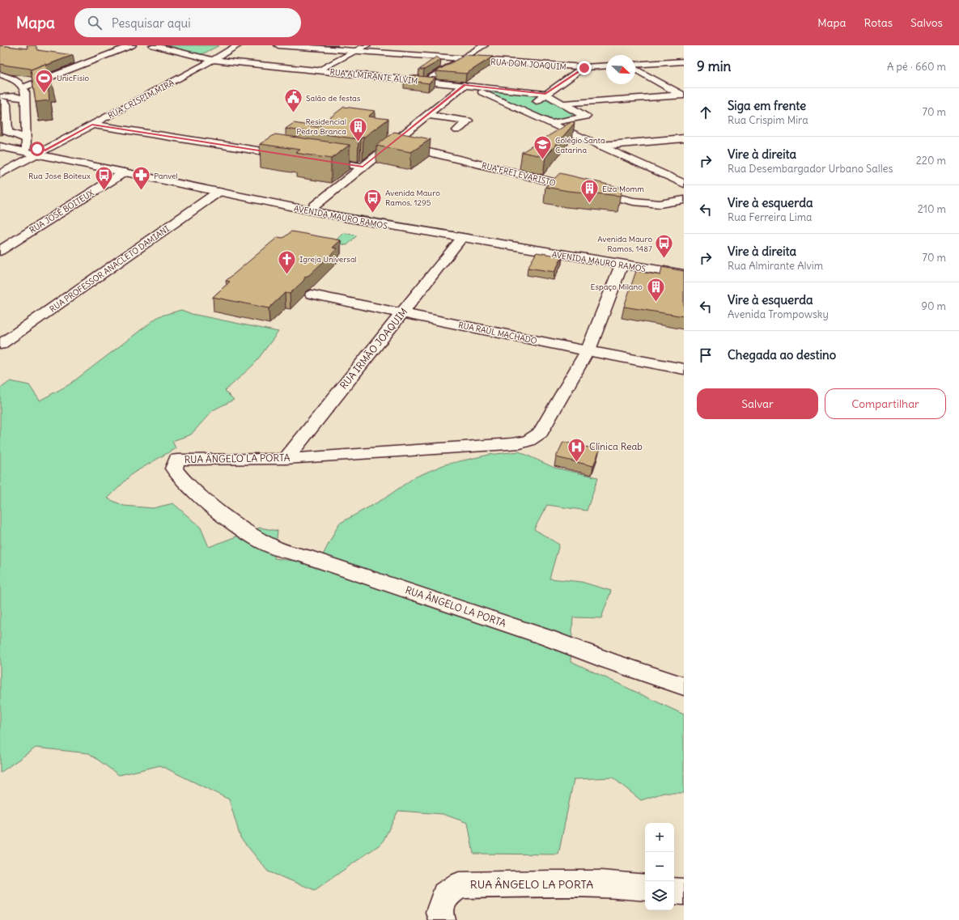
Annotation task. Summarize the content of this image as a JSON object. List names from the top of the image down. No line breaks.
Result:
{"streets":{"street":["RUA DOM JOAQUIM","RUA ALMIRANTE ALVIM","RUA CRISPIM MIRA","RUA FREI EVARISTO","RUA JOSÉ BOITEUX","AVENIDA MAURO RAMOS","RUA PROFESSOR ANACLETO DAMIANI","RUA RAUL MACHADO","RUA IRMÃO JOAQUIM","RUA ÂNGELO LA PORTA"]},"crossings":[["RUA ALMIRANTE ALVIM","RUA CRISPIM MIRA"],["RUA CRISPIM MIRA","AVENIDA MAURO RAMOS"],["RUA JOSÉ BOITEUX","AVENIDA MAURO RAMOS"],["AVENIDA MAURO RAMOS","RUA PROFESSOR ANACLETO DAMIANI"],["AVENIDA MAURO RAMOS","RUA IRMÃO JOAQUIM"],["AVENIDA MAURO RAMOS","RUA ÂNGELO LA PORTA"],["RUA RAUL MACHADO","RUA IRMÃO JOAQUIM"],["RUA RAUL MACHADO","RUA ÂNGELO LA PORTA"],["RUA IRMÃO JOAQUIM","RUA ÂNGELO LA PORTA"]],"places":{"sports":["UnicFisio"],"public building":["Salão de festas"],"building":["Residencial Pedra Branca","Elza Momm","Espaço Milano"],"school or university":["Colégio Santa Catarina"],"bus stop":["Rua Jose Boiteux","Avenida Mauro Ramos, 1295","Avenida Mauro Ramos, 1487"],"pharmacy":["Panvel"],"church":["Igreja Universal"],"hospital":["Clínica Reab"]},"north":"bottom right","page":{"header":"Mapa","search":"Pesquisar aqui","nav":["Mapa","Rotas","Salvos"],"heading":["9 min","A pé · 660 m"],"list":[["Siga em frente","Rua Crispim Mira","70 m"],["Vire à direita","Rua Desembargador Urbano Salles","220 m"],["Vire à esquerda","Rua Ferreira Lima","210 m"],["Vire à direita","Rua Almirante Alvim","70 m"],["Vire à esquerda","Avenida Trompowsky","90 m"],"Chegada ao destino"],"buttons":["Salvar","Compartilhar"],"map_buttons":["+","−"]}}
